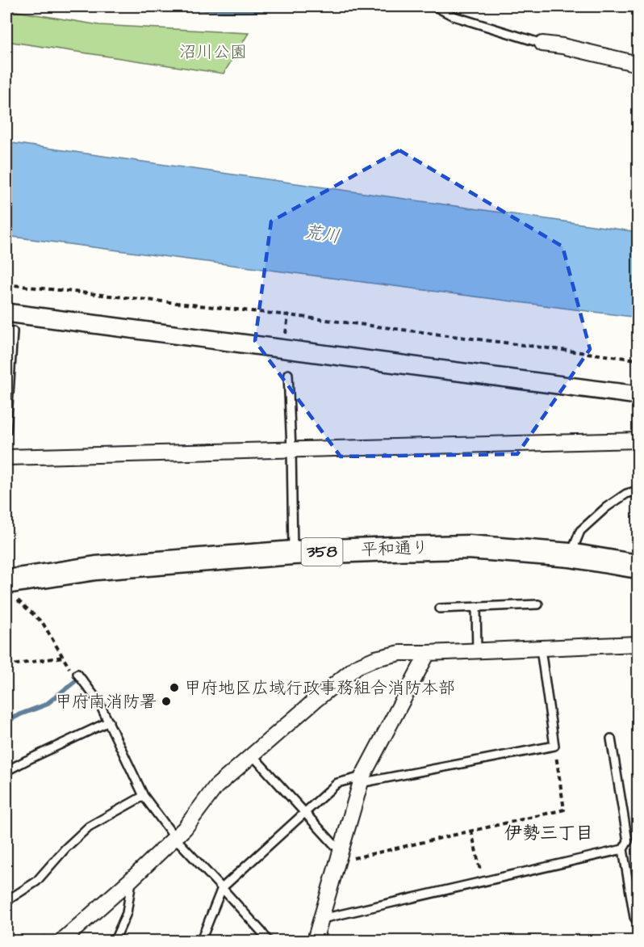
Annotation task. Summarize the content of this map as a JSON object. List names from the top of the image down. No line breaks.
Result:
{"streets":{"highway":["平和通り","358"]},"districts":["伊勢三丁目"],"water":["荒川"],"parks":["沼川公園"],"places":["甲府地区広域行政事務組合消防本部","甲府南消防署"]}
